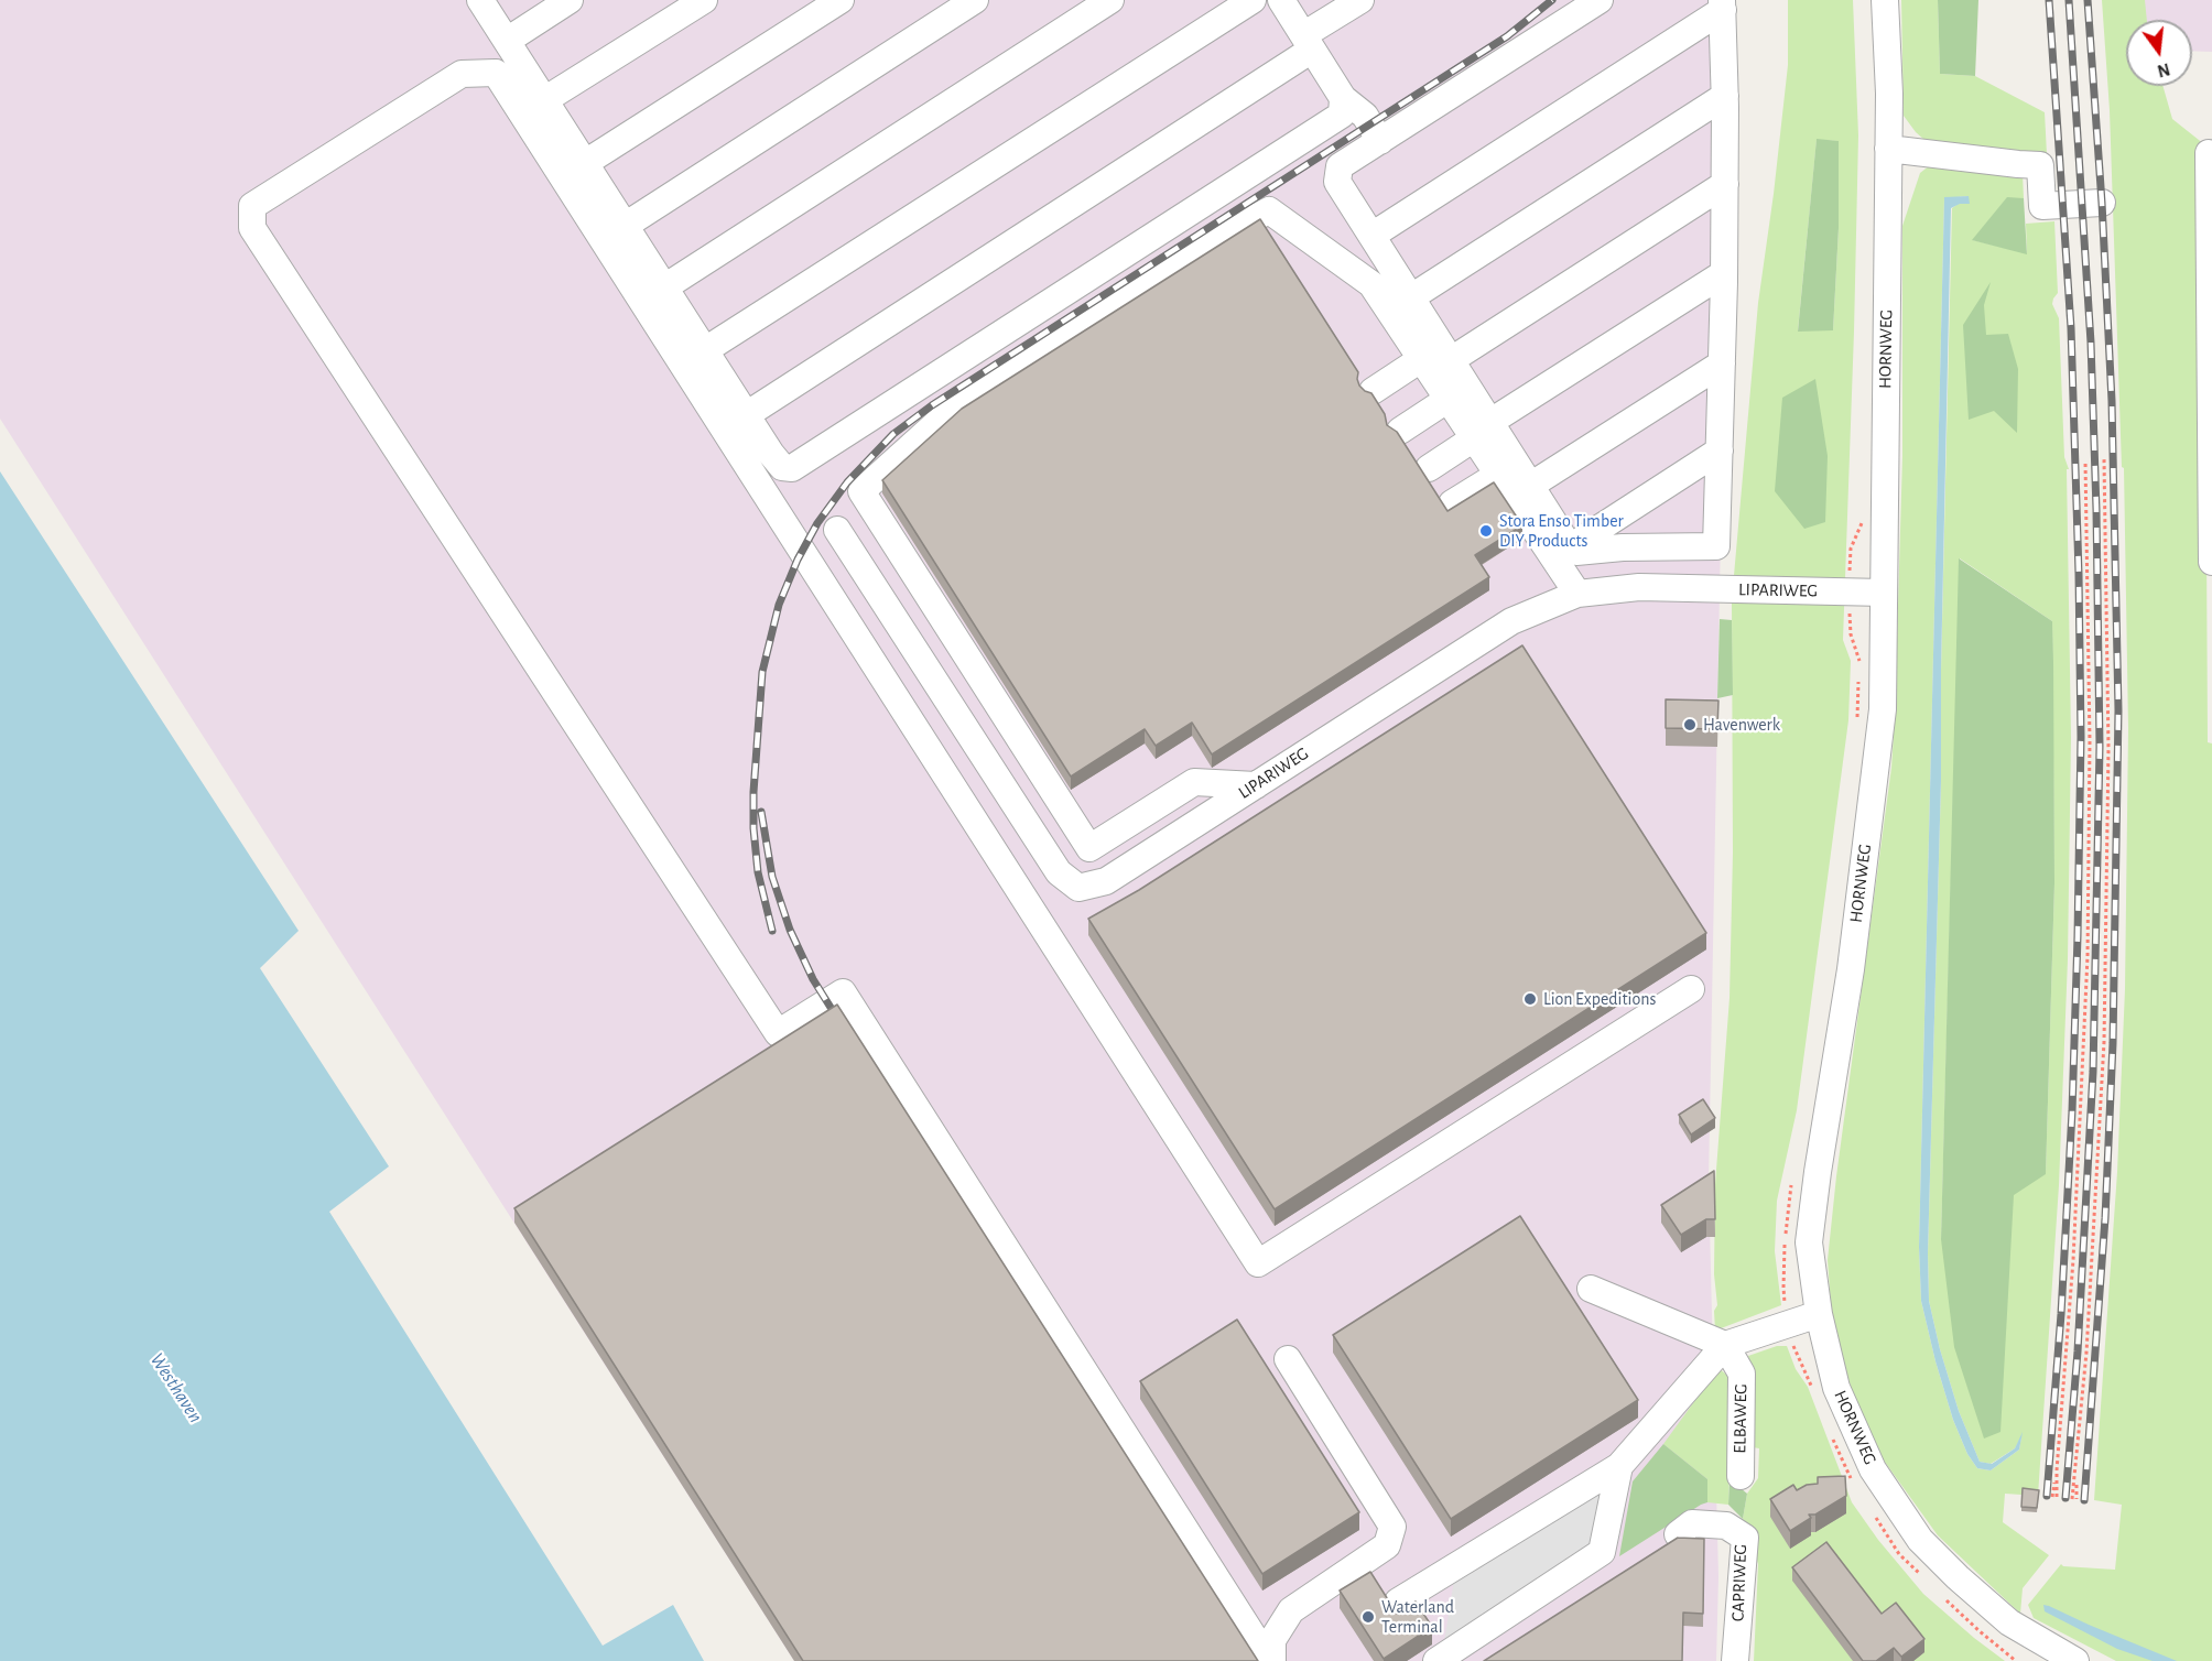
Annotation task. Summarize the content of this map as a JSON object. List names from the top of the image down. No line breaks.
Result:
{"streets":{"street":["HORNWEG","LIPARIWEG","ELBAWEG","CAPRIWEG"]},"crossings":[["HORNWEG","LIPARIWEG"]],"water":["Westhaven"],"places":["Stora Enso Timber DIY Products","Havenwerk","Lion Expeditions","Waterland Terminal"],"north":"bottom"}
